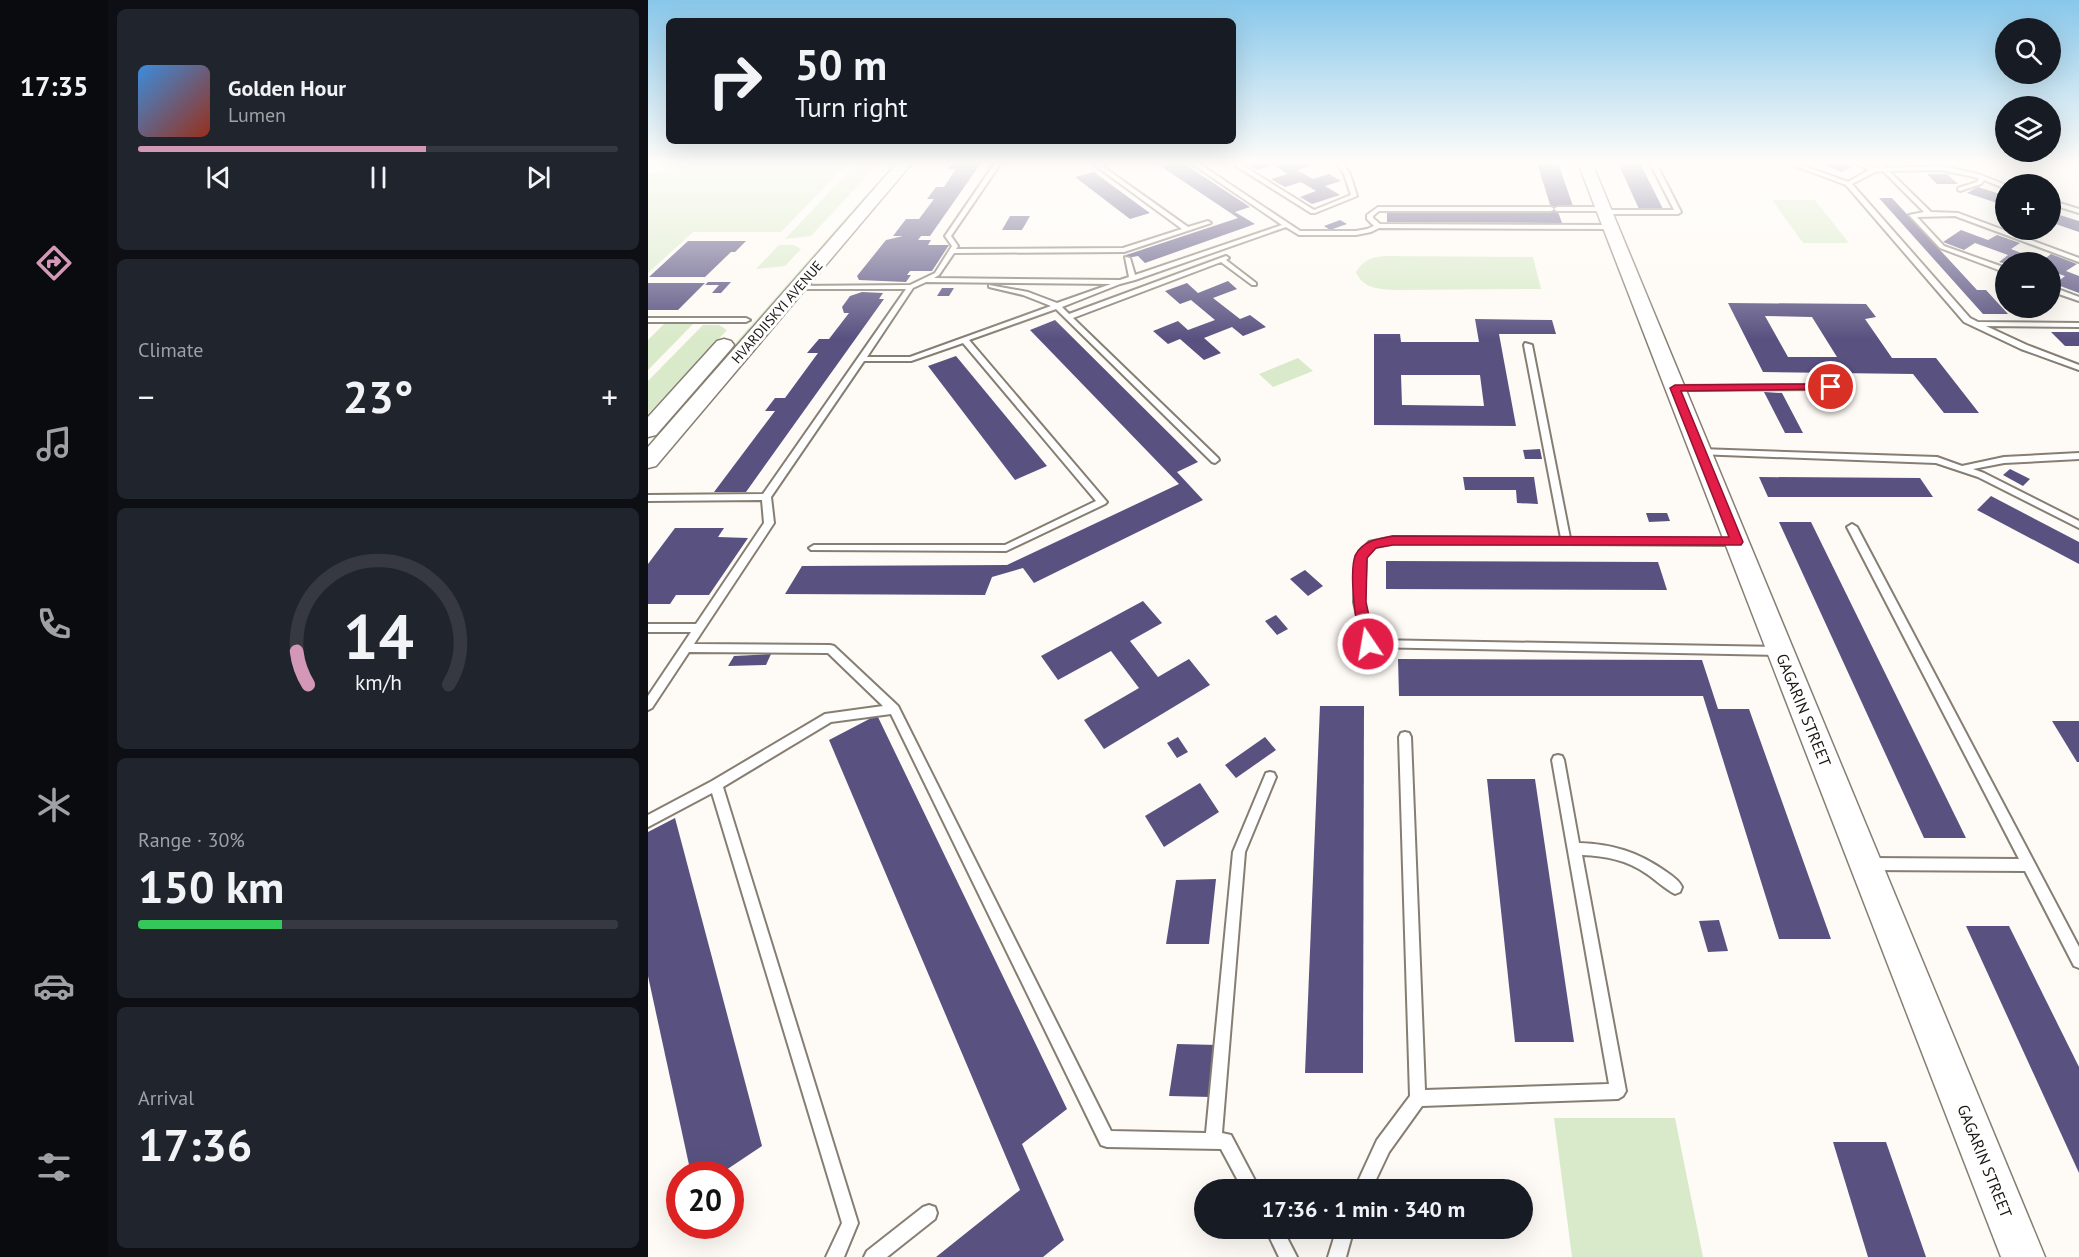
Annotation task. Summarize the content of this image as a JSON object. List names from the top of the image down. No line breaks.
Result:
{"streets":{"main road":["HVARDIISKYI AVENUE","GAGARIN STREET"]},"page":{"tabs":"17:35","map_buttons":["+","−"],"turn":["50 m","Turn right"],"song":["Golden Hour","Lumen"],"tile":["Climate",["Range · 30%","150 km"],["Arrival","17:36"]],"heat":["−","23°","+"],"limit":"20","trip":"17:36 · 1 min · 340 m","gauge":["14","km/h"]}}
